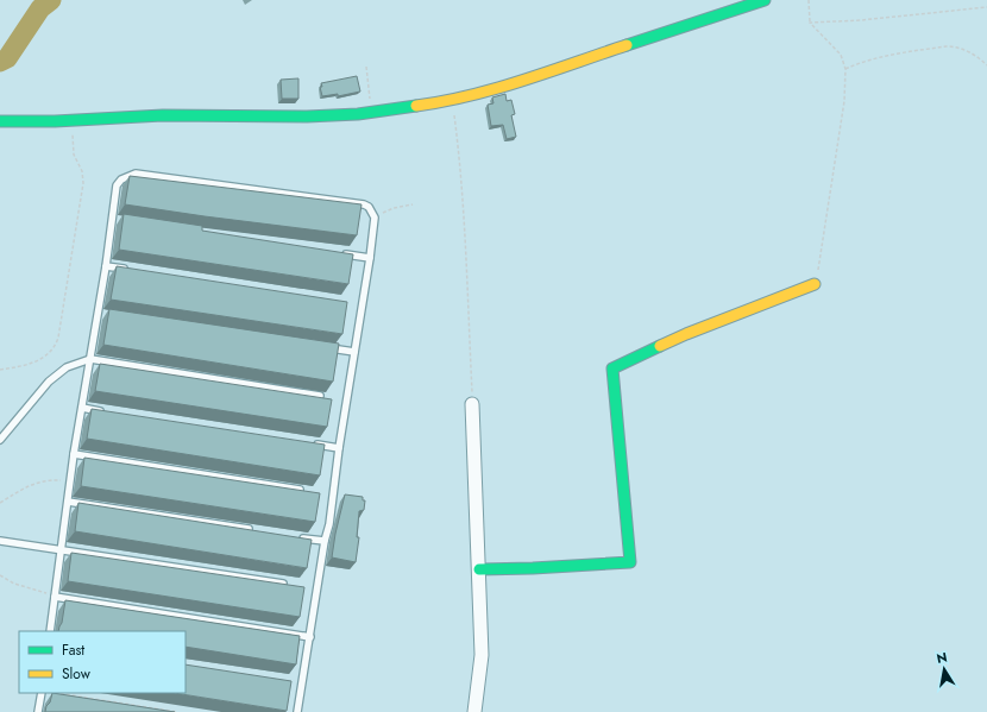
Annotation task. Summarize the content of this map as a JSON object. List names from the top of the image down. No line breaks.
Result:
{"legend":["Fast","Slow"],"north":"top"}
